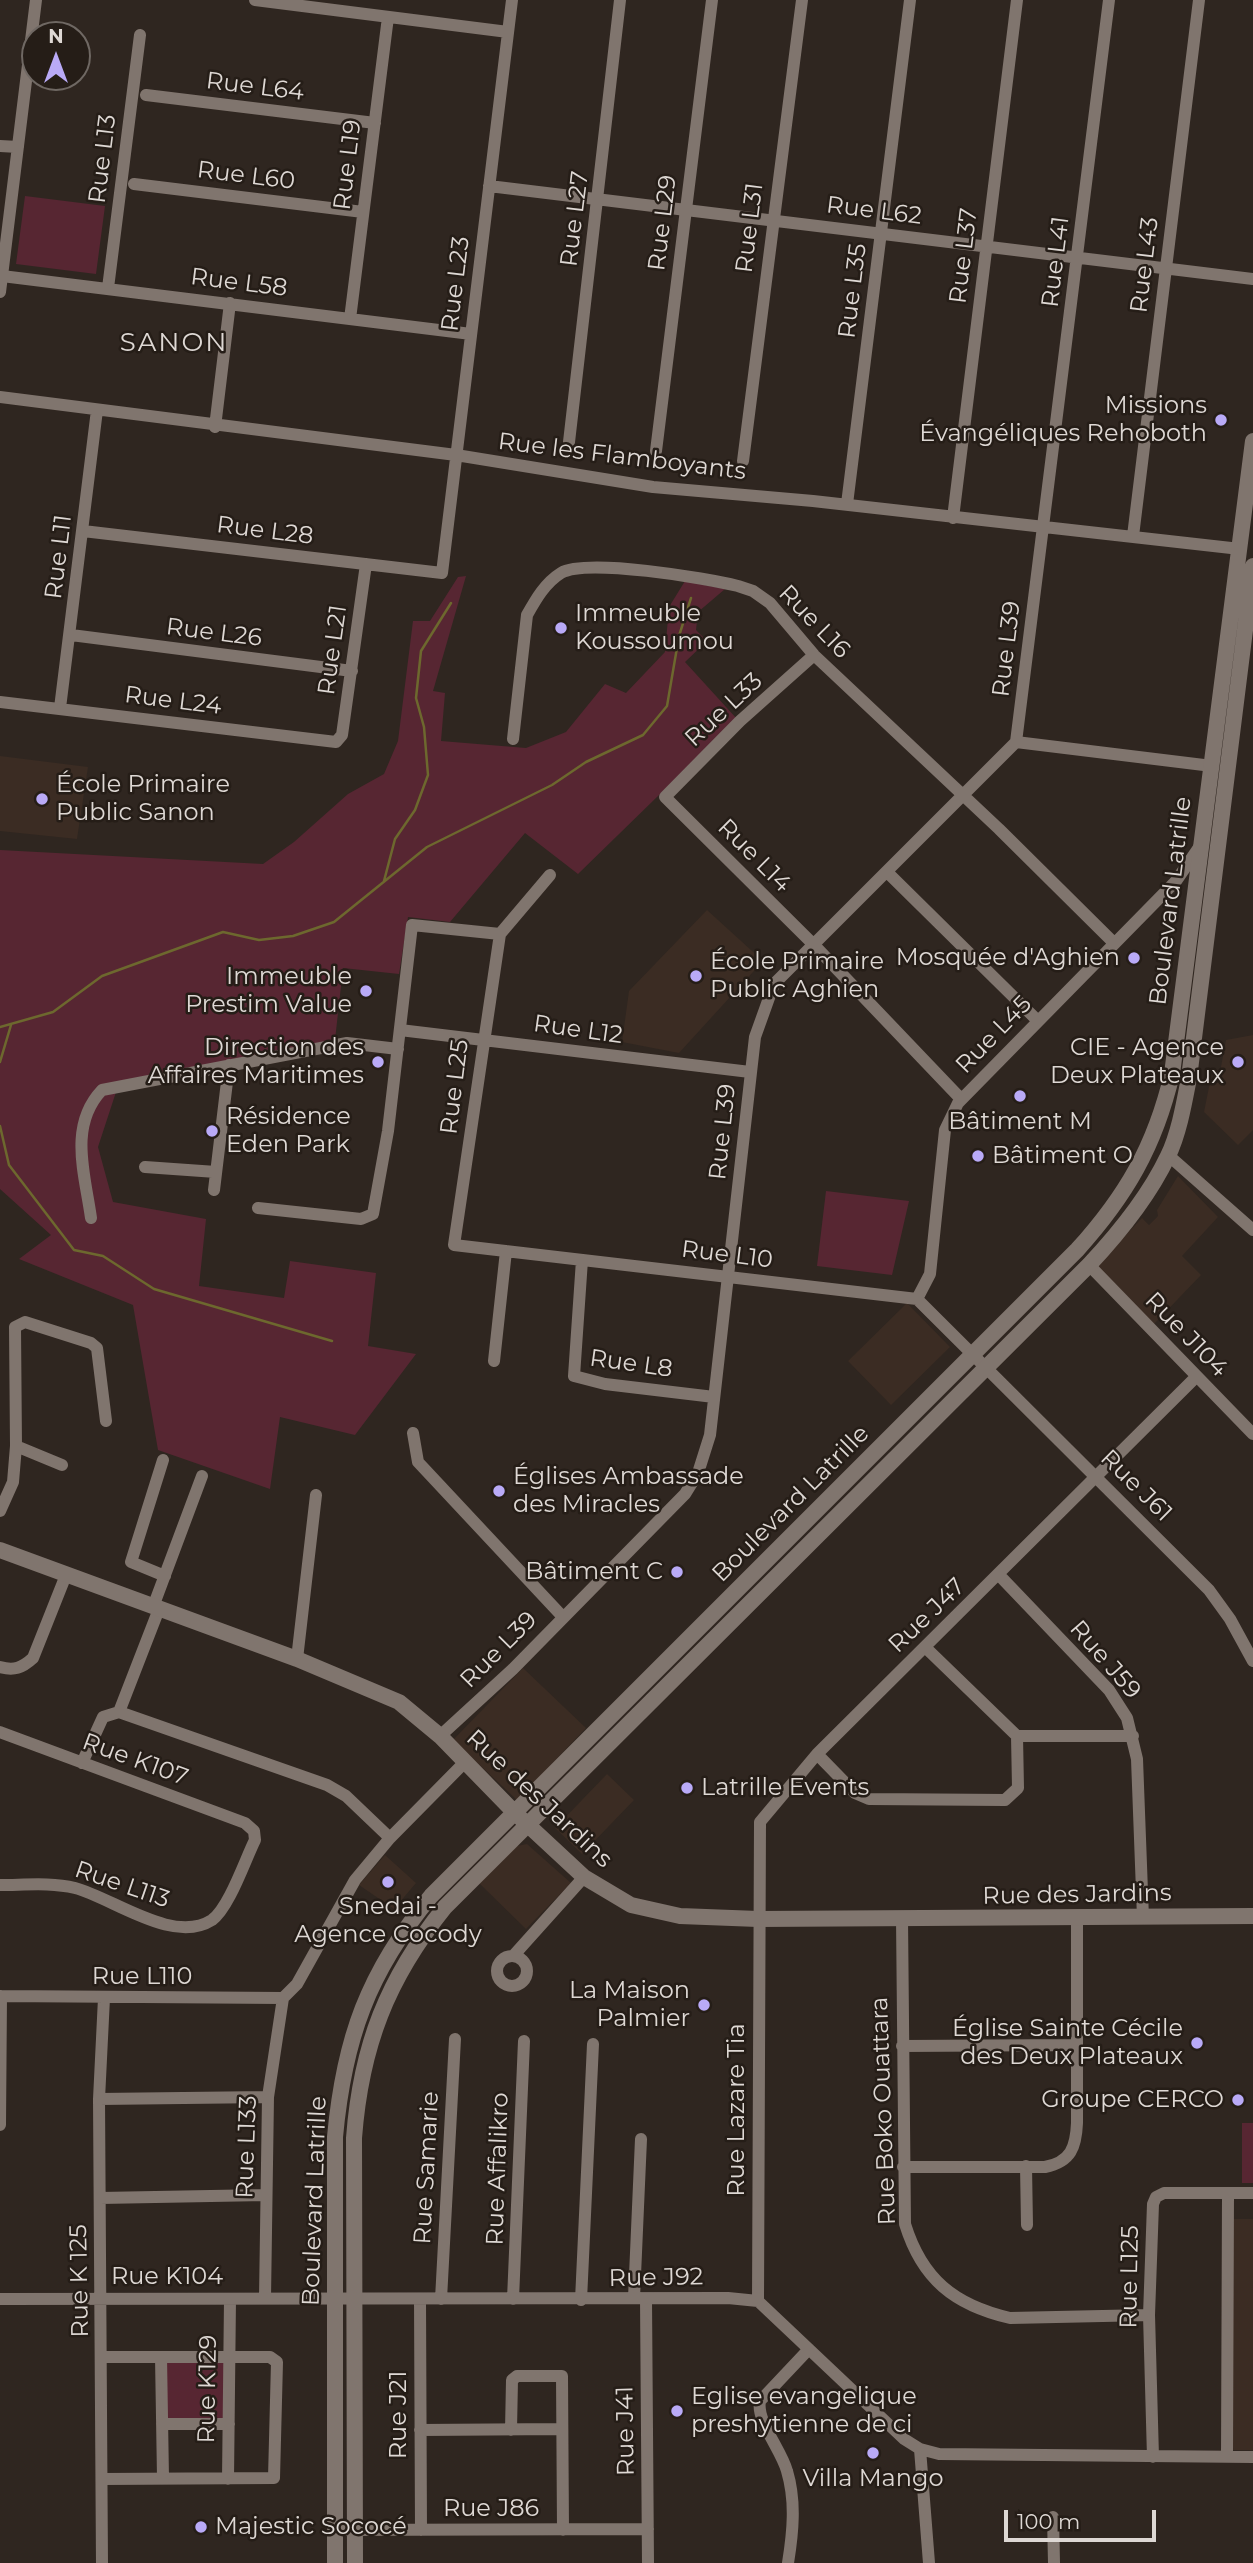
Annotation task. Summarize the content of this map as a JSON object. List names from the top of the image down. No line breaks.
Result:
{"streets":{"main road":["Boulevard Latrille","Rue des Jardins"],"street":["Rue L64","Rue L13","Rue L19","Rue L60","Rue L62","Rue L27","Rue L29","Rue L31","Rue L37","Rue L41","Rue L43","Rue L58","Rue L23","Rue L35","Rue les Flamboyants","Rue L28","Rue L11","Rue L16","Rue L26","Rue L39","Rue L21","Rue L24","Rue L33","Rue L14","Rue L12","Rue L45","Rue L25","Rue L10","Rue J104","Rue L8","Rue J61","Rue J47","Rue J59","Rue K107","Rue L113","Rue L110","Rue Lazare Tia","Rue Boko Ouattara","Rue L133","Rue Samarie","Rue Affalikro","Rue K104","Rue L125","Rue J92","Rue K 125","Rue K129","Rue J21","Rue J41","Rue J86"]},"crossings":[["Rue L64","Rue L19"],["Rue L13","Rue L58"],["Rue L19","Rue L60"],["Rue L19","Rue L58"],["Rue L62","Rue L27"],["Rue L62","Rue L29"],["Rue L62","Rue L31"],["Rue L62","Rue L37"],["Rue L62","Rue L41"],["Rue L62","Rue L43"],["Rue L62","Rue L23"],["Rue L62","Rue L35"],["Rue L37","Rue les Flamboyants"],["Rue L41","Rue les Flamboyants"],["Rue L41","Rue L39"],["Rue L43","Rue les Flamboyants"],["Rue L58","Rue L23"],["Rue L23","Rue les Flamboyants"],["Rue L23","Rue L28"],["Rue L35","Rue les Flamboyants"],["Rue les Flamboyants","Rue L11"],["Rue les Flamboyants","Rue L39"],["Rue les Flamboyants","Boulevard Latrille"],["Rue L28","Rue L11"],["Rue L28","Rue L21"],["Rue L11","Rue L26"],["Rue L11","Rue L24"],["Rue L16","Rue L39"],["Rue L16","Rue L33"],["Rue L16","Rue L45"],["Rue L26","Rue L21"],["Rue L39","Rue L14"],["Rue L39","Rue L12"],["Rue L39","Rue L10"],["Rue L39","Rue L8"],["Rue L39","Rue des Jardins"],["Rue L21","Rue L24"],["Rue L33","Rue L14"],["Rue L14","Rue L45"],["Boulevard Latrille","Rue L45"],["Boulevard Latrille","Rue J104"],["Boulevard Latrille","Rue J61"],["Boulevard Latrille","Rue des Jardins"],["Boulevard Latrille","Rue K104"],["Boulevard Latrille","Rue J92"],["Boulevard Latrille","Rue J86"],["Rue L12","Rue L25"],["Rue L25","Rue L10"],["Rue L10","Rue L8"],["Rue J104","Rue J47"],["Rue J61","Rue J47"],["Rue J47","Rue J59"],["Rue J47","Rue des Jardins"],["Rue J47","Rue Lazare Tia"],["Rue J59","Rue des Jardins"],["Rue K107","Rue L113"],["Rue des Jardins","Rue Lazare Tia"],["Rue des Jardins","Rue Boko Ouattara"],["Rue L110","Rue L133"],["Rue L110","Rue K 125"],["Rue Lazare Tia","Rue J92"],["Rue Boko Ouattara","Rue L125"],["Rue L133","Rue K104"],["Rue Samarie","Rue J92"],["Rue Affalikro","Rue J92"],["Rue K104","Rue J92"],["Rue K104","Rue K 125"],["Rue K104","Rue K129"],["Rue J92","Rue J21"],["Rue J92","Rue J41"],["Rue J21","Rue J86"],["Rue J41","Rue J86"]],"districts":["SANON"],"places":["Missions Évangéliques Rehoboth","Immeuble Koussoumou","École Primaire Public Sanon","Mosquée d'Aghien","École Primaire Public Aghien","Immeuble Prestim Value","Direction des Affaires Maritimes","CIE - Agence Deux Plateaux","Bâtiment M","Résidence Eden Park","Bâtiment O","Églises Ambassade des Miracles","Bâtiment C","Latrille Events","Snedai - Agence Cocody","La Maison Palmier","Église Sainte Cécile des Deux Plateaux","Groupe CERCO","Eglise evangelique preshytienne de ci","Villa Mango","Majestic Sococé"],"scale_bar":"100 m","north":"top"}
